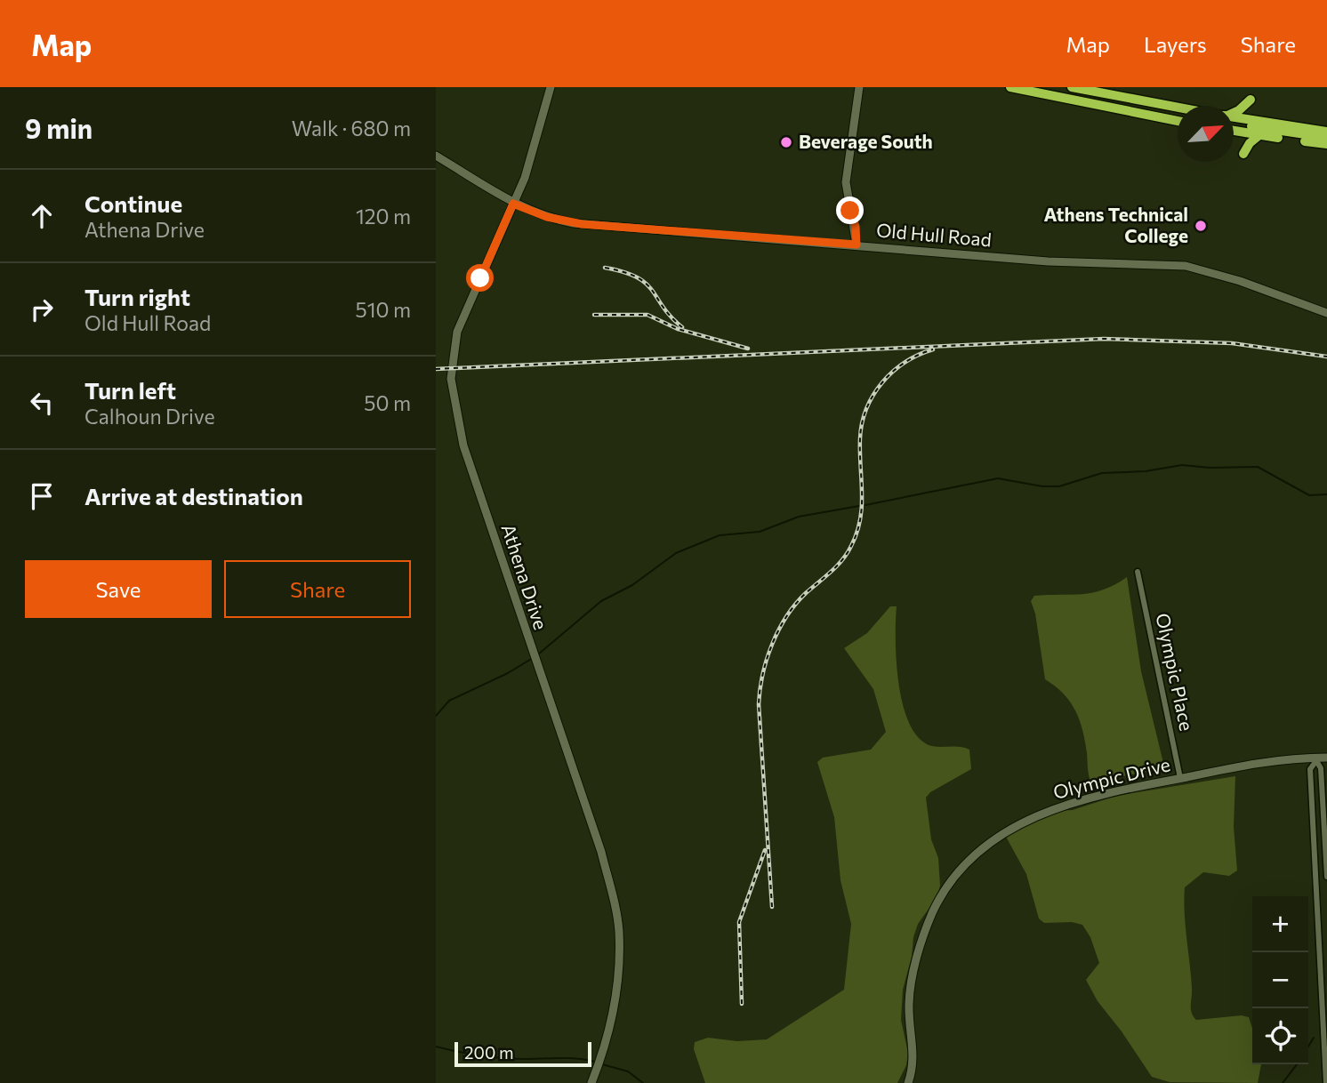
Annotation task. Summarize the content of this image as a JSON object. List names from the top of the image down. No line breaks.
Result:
{"streets":{"street":["Old Hull Road","Athena Drive","Olympic Place","Olympic Drive"]},"crossings":[["Old Hull Road","Athena Drive"],["Olympic Place","Olympic Drive"]],"places":["Beverage South","Athens Technical College"],"scale_bar":"200 m","north":"top right","page":{"header":"Map","nav":["Map","Layers","Share"],"heading":["9 min","Walk · 680 m"],"list":[["Continue","Athena Drive","120 m"],["Turn right","Old Hull Road","510 m"],["Turn left","Calhoun Drive","50 m"],"Arrive at destination"],"buttons":["Save","Share"],"map_buttons":["+","−"],"scale":"200 m"}}
